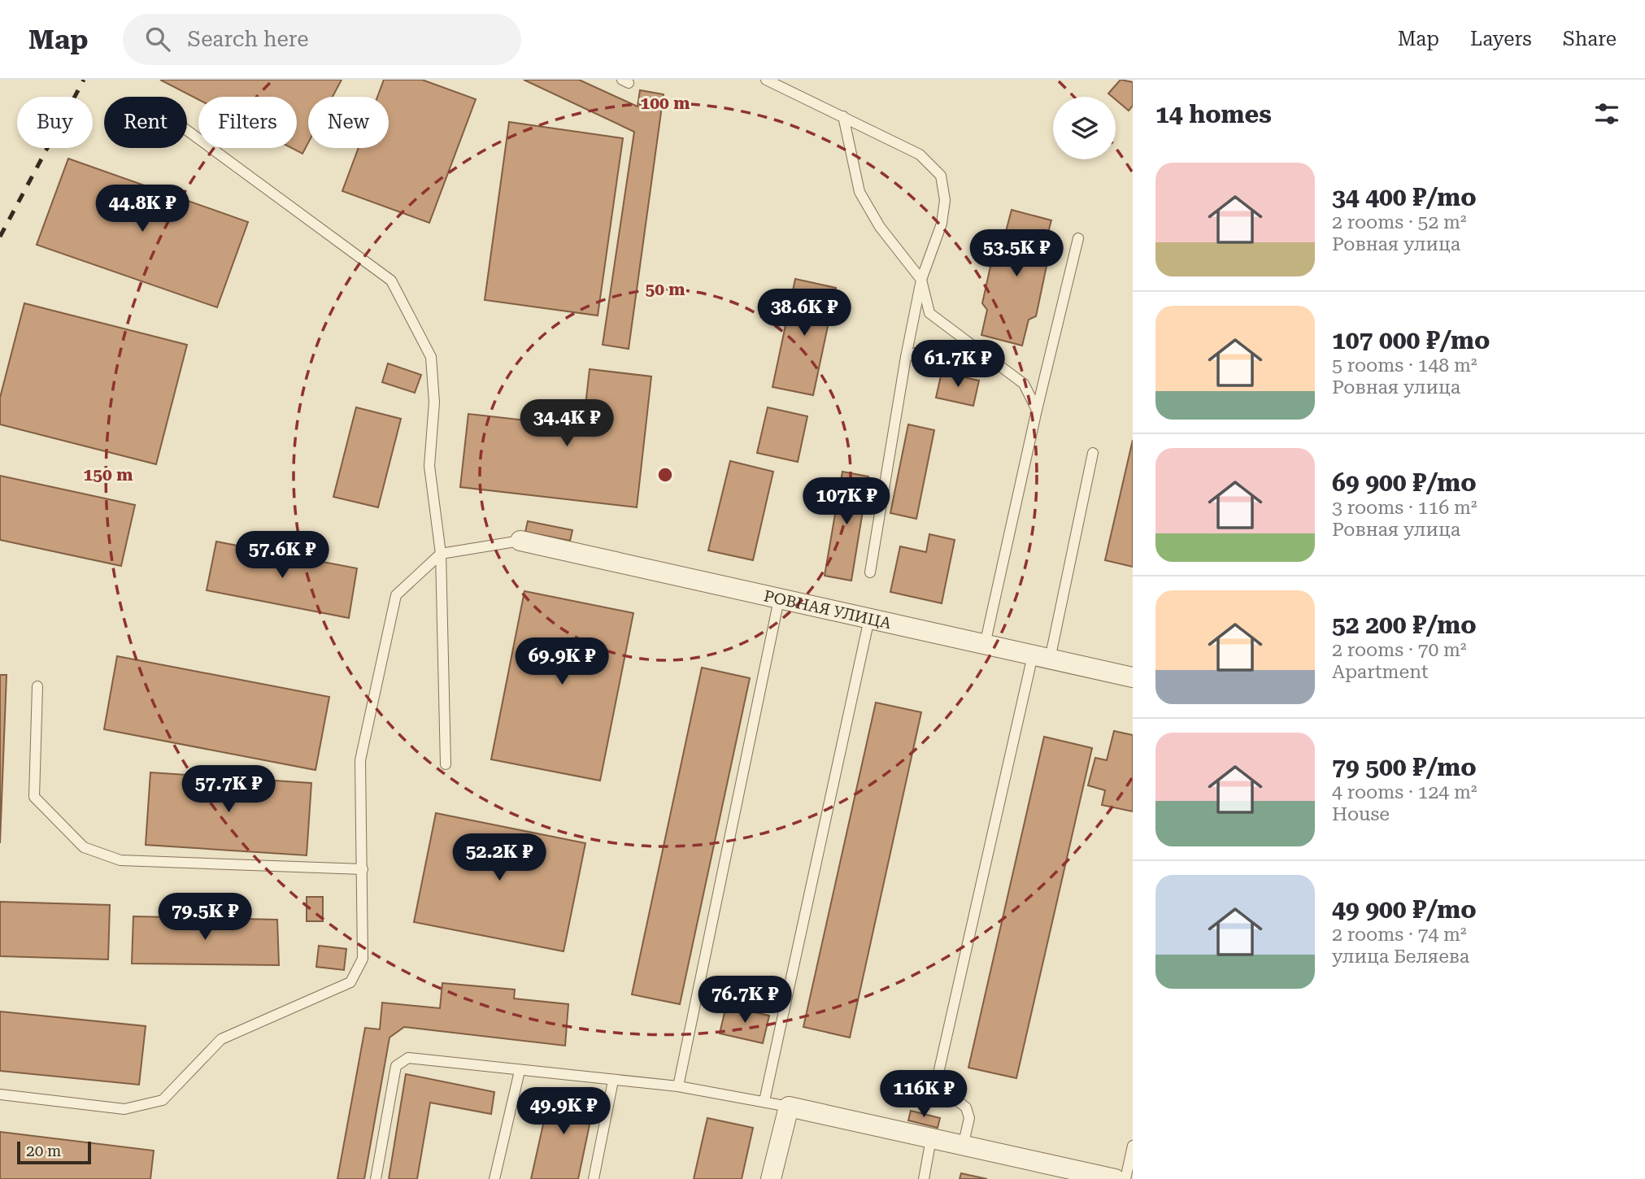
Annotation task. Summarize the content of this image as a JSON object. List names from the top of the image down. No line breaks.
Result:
{"streets":{"street":["РОВНАЯ УЛИЦА"]},"scale_bar":"20 m","page":{"header":"Map","search":"Search here","nav":["Map","Layers","Share"],"heading":"14 homes","chip":["Buy","Rent","Filters","New"],"list":[{"name":"34 400 ₽/mo","note":"2 rooms · 52 m² · Ровная улица"},{"name":"107 000 ₽/mo","note":"5 rooms · 148 m² · Ровная улица"},{"name":"69 900 ₽/mo","note":"3 rooms · 116 m² · Ровная улица"},{"name":"52 200 ₽/mo","note":"2 rooms · 70 m² · Apartment"},{"name":"79 500 ₽/mo","note":"4 rooms · 124 m² · House"},{"name":"49 900 ₽/mo","note":"2 rooms · 74 m² · улица Беляева"}],"price":["44.8K ₽","53.5K ₽","38.6K ₽","61.7K ₽","34.4K ₽","107K ₽","57.6K ₽","69.9K ₽","57.7K ₽","52.2K ₽","79.5K ₽","76.7K ₽","116K ₽","49.9K ₽"],"scale":"20 m"},"rings":["100 m","50 m","150 m"]}
